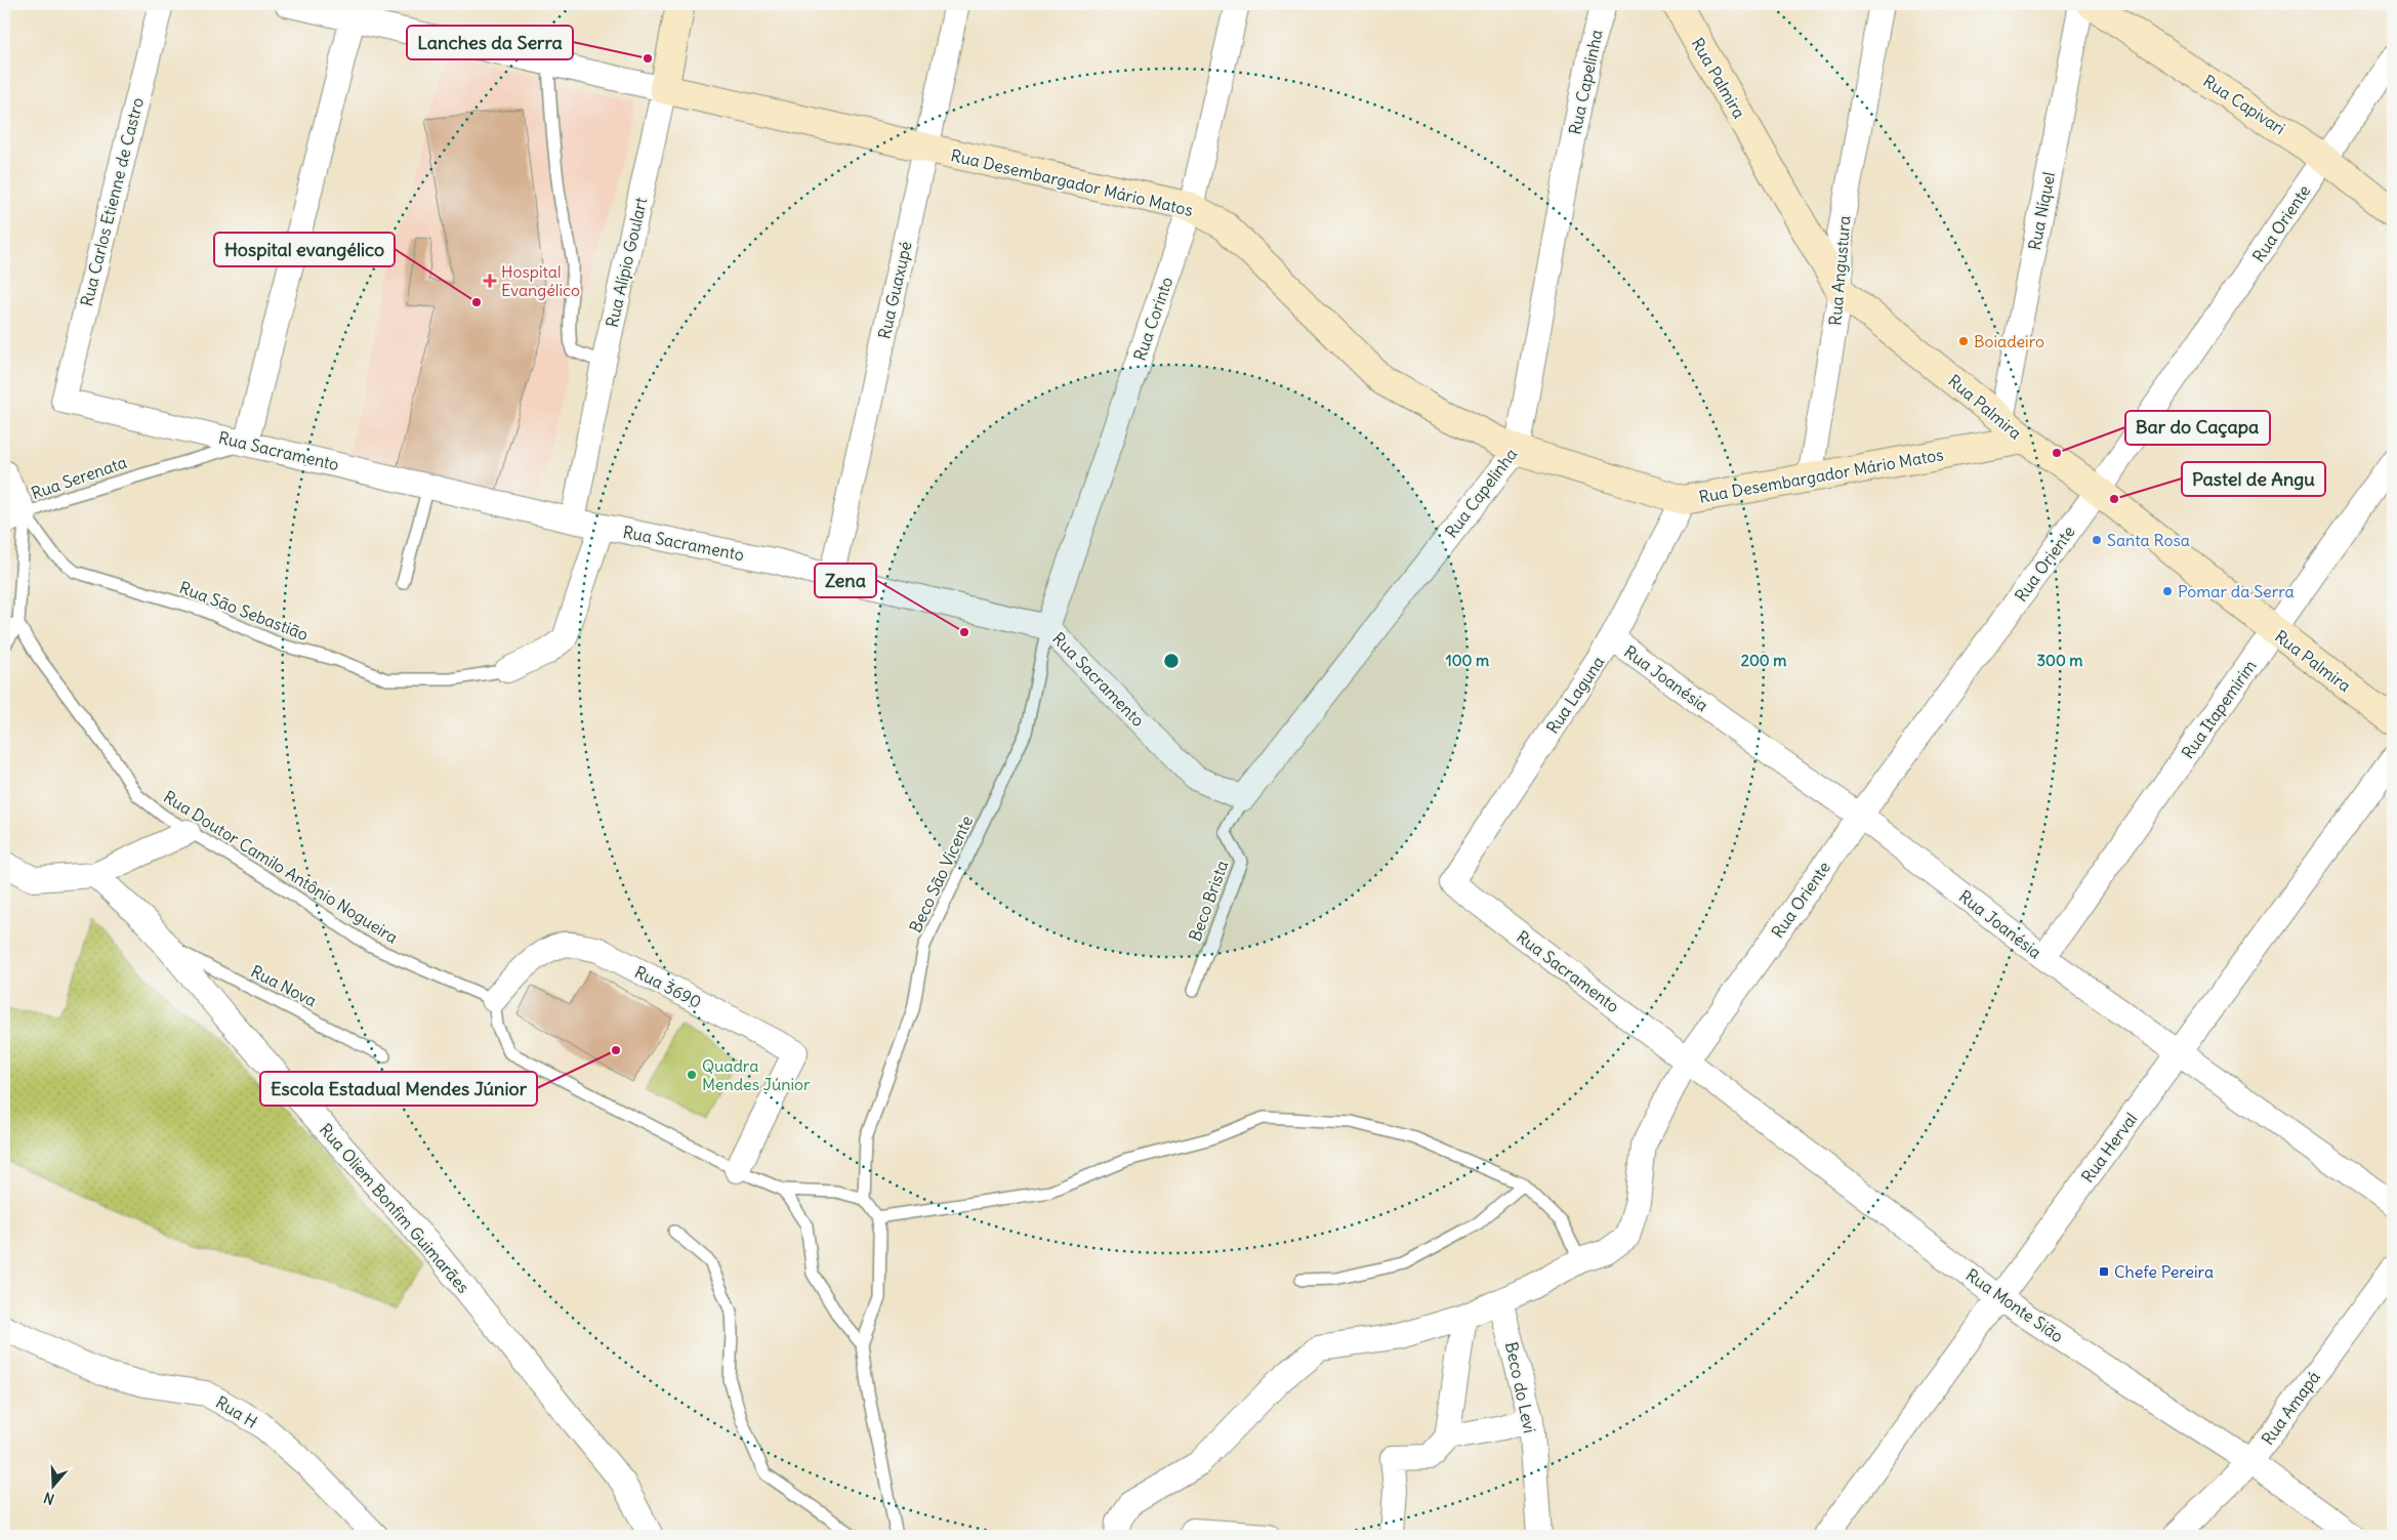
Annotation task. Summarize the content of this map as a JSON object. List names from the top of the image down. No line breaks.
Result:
{"streets":{"street":["Rua Palmira","Rua Capelinha","Rua Capivari","Rua Desembargador Mário Matos","Rua Carlos Etienne de Castro","Rua Níquel","Rua Oriente","Rua Alípio Goulart","Rua Angustura","Rua Guaxupé","Rua Corinto","Rua Sacramento","Rua Joanésia","Rua Laguna","Rua Itapemirim","Rua 3690","Rua Herval","Rua Oliem Bonfim Guimarães","Rua Monte Sião","Beco do Levi","Rua Amapá","Rua H"],"lane":["Rua Serenata","Rua São Sebastião","Rua Doutor Camilo Antônio Nogueira","Beco São Vicente","Beco Brista","Rua Nova"]},"crossings":[["Rua Palmira","Rua Desembargador Mário Matos"],["Rua Palmira","Rua Níquel"],["Rua Palmira","Rua Oriente"],["Rua Palmira","Rua Angustura"],["Rua Palmira","Rua Itapemirim"],["Rua Capelinha","Rua Desembargador Mário Matos"],["Rua Capelinha","Rua Sacramento"],["Rua Capelinha","Beco Brista"],["Rua Capivari","Rua Oriente"],["Rua Desembargador Mário Matos","Rua Alípio Goulart"],["Rua Desembargador Mário Matos","Rua Angustura"],["Rua Desembargador Mário Matos","Rua Guaxupé"],["Rua Desembargador Mário Matos","Rua Corinto"],["Rua Desembargador Mário Matos","Rua Laguna"],["Rua Carlos Etienne de Castro","Rua Sacramento"],["Rua Oriente","Rua Sacramento"],["Rua Oriente","Rua Joanésia"],["Rua Oriente","Rua Monte Sião"],["Rua Oriente","Beco do Levi"],["Rua Alípio Goulart","Rua Sacramento"],["Rua Guaxupé","Rua Sacramento"],["Rua Corinto","Rua Sacramento"],["Rua Corinto","Beco São Vicente"],["Rua Sacramento","Rua Serenata"],["Rua Sacramento","Rua Laguna"],["Rua Sacramento","Beco São Vicente"],["Rua Sacramento","Beco Brista"],["Rua Sacramento","Rua Monte Sião"],["Rua Serenata","Rua São Sebastião"],["Rua Serenata","Rua Doutor Camilo Antônio Nogueira"],["Rua Joanésia","Rua Laguna"],["Rua Joanésia","Rua Itapemirim"],["Rua Joanésia","Rua Herval"],["Rua Doutor Camilo Antônio Nogueira","Rua 3690"],["Rua Nova","Rua Oliem Bonfim Guimarães"],["Rua Herval","Rua Monte Sião"],["Rua Monte Sião","Rua Amapá"]],"places":{"other":["Lanches da Serra","Hospital evangélico","Boiadeiro","Bar do Caçapa","Pastel de Angu","Santa Rosa","Pomar da Serra","Zena","Escola Estadual Mendes Júnior","Quadra Mendes Júnior"],"health":["Hospital Evangélico"],"transit":["Chefe Pereira"]},"north":"bottom","rings":["100 m","200 m","300 m"]}
